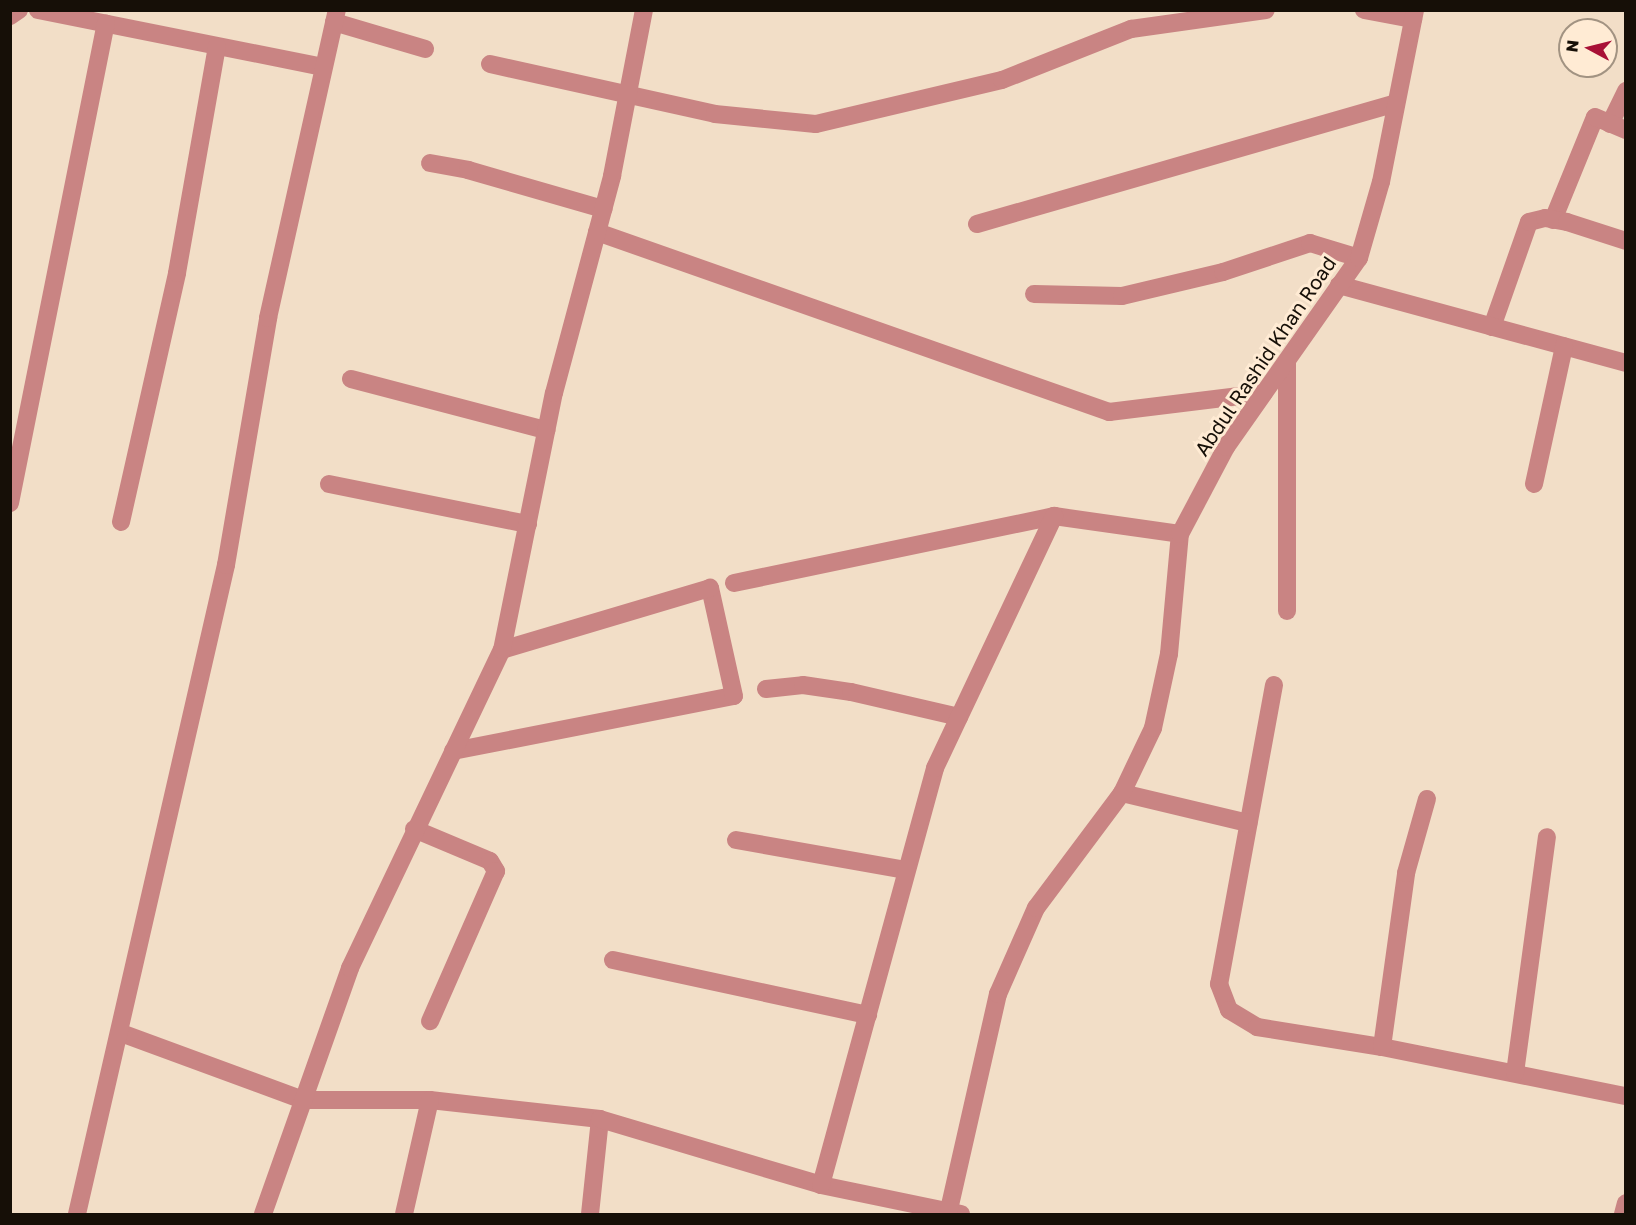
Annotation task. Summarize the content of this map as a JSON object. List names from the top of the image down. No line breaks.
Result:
{"streets":{"street":["Abdul Rashid Khan Road"]},"north":"left"}
